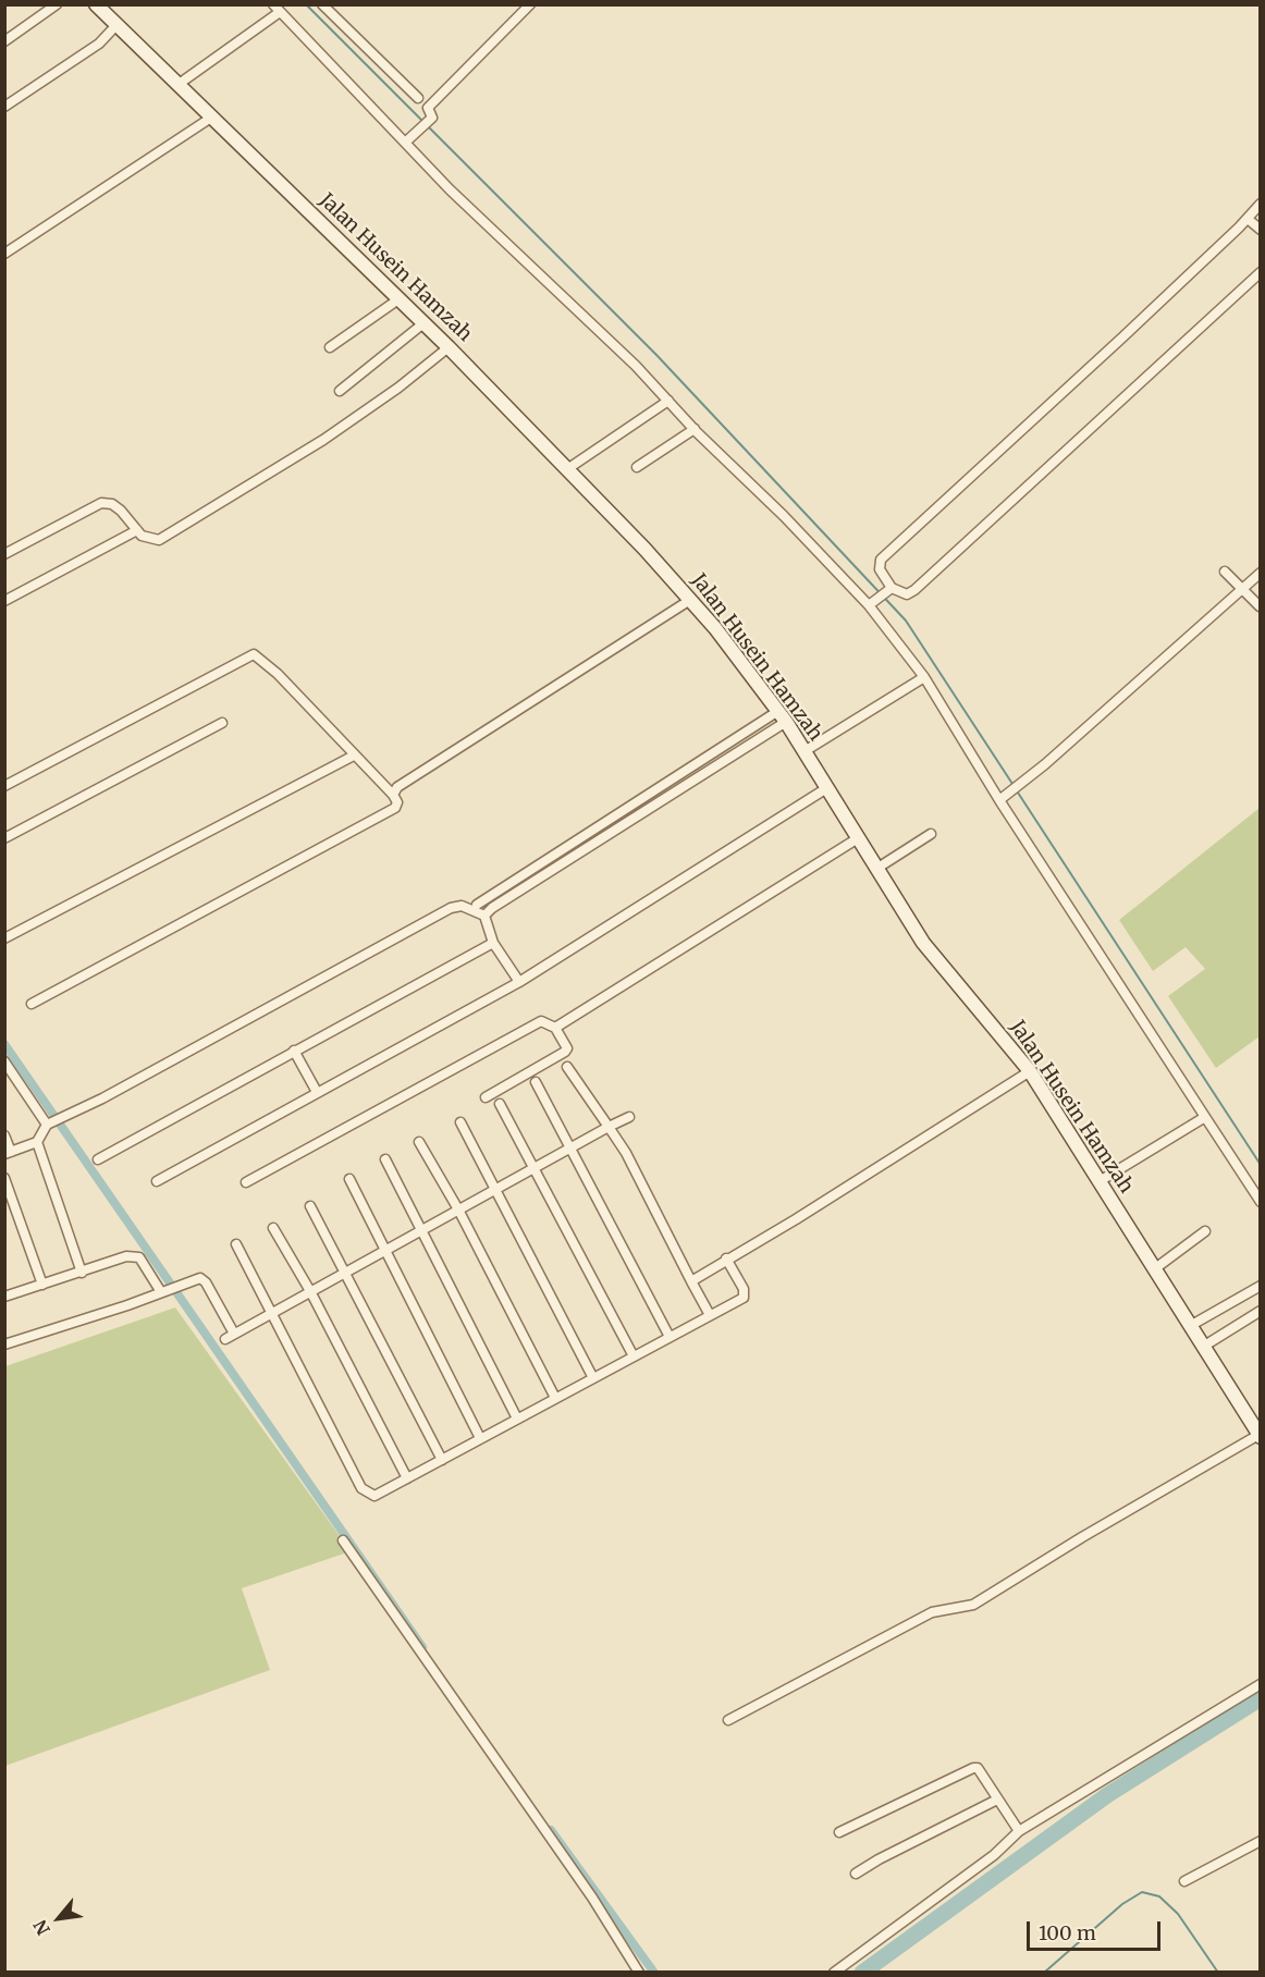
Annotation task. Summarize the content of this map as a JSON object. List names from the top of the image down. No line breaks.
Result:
{"streets":{"street":["Jalan Husein Hamzah"]},"scale_bar":"100 m","north":"bottom left"}
